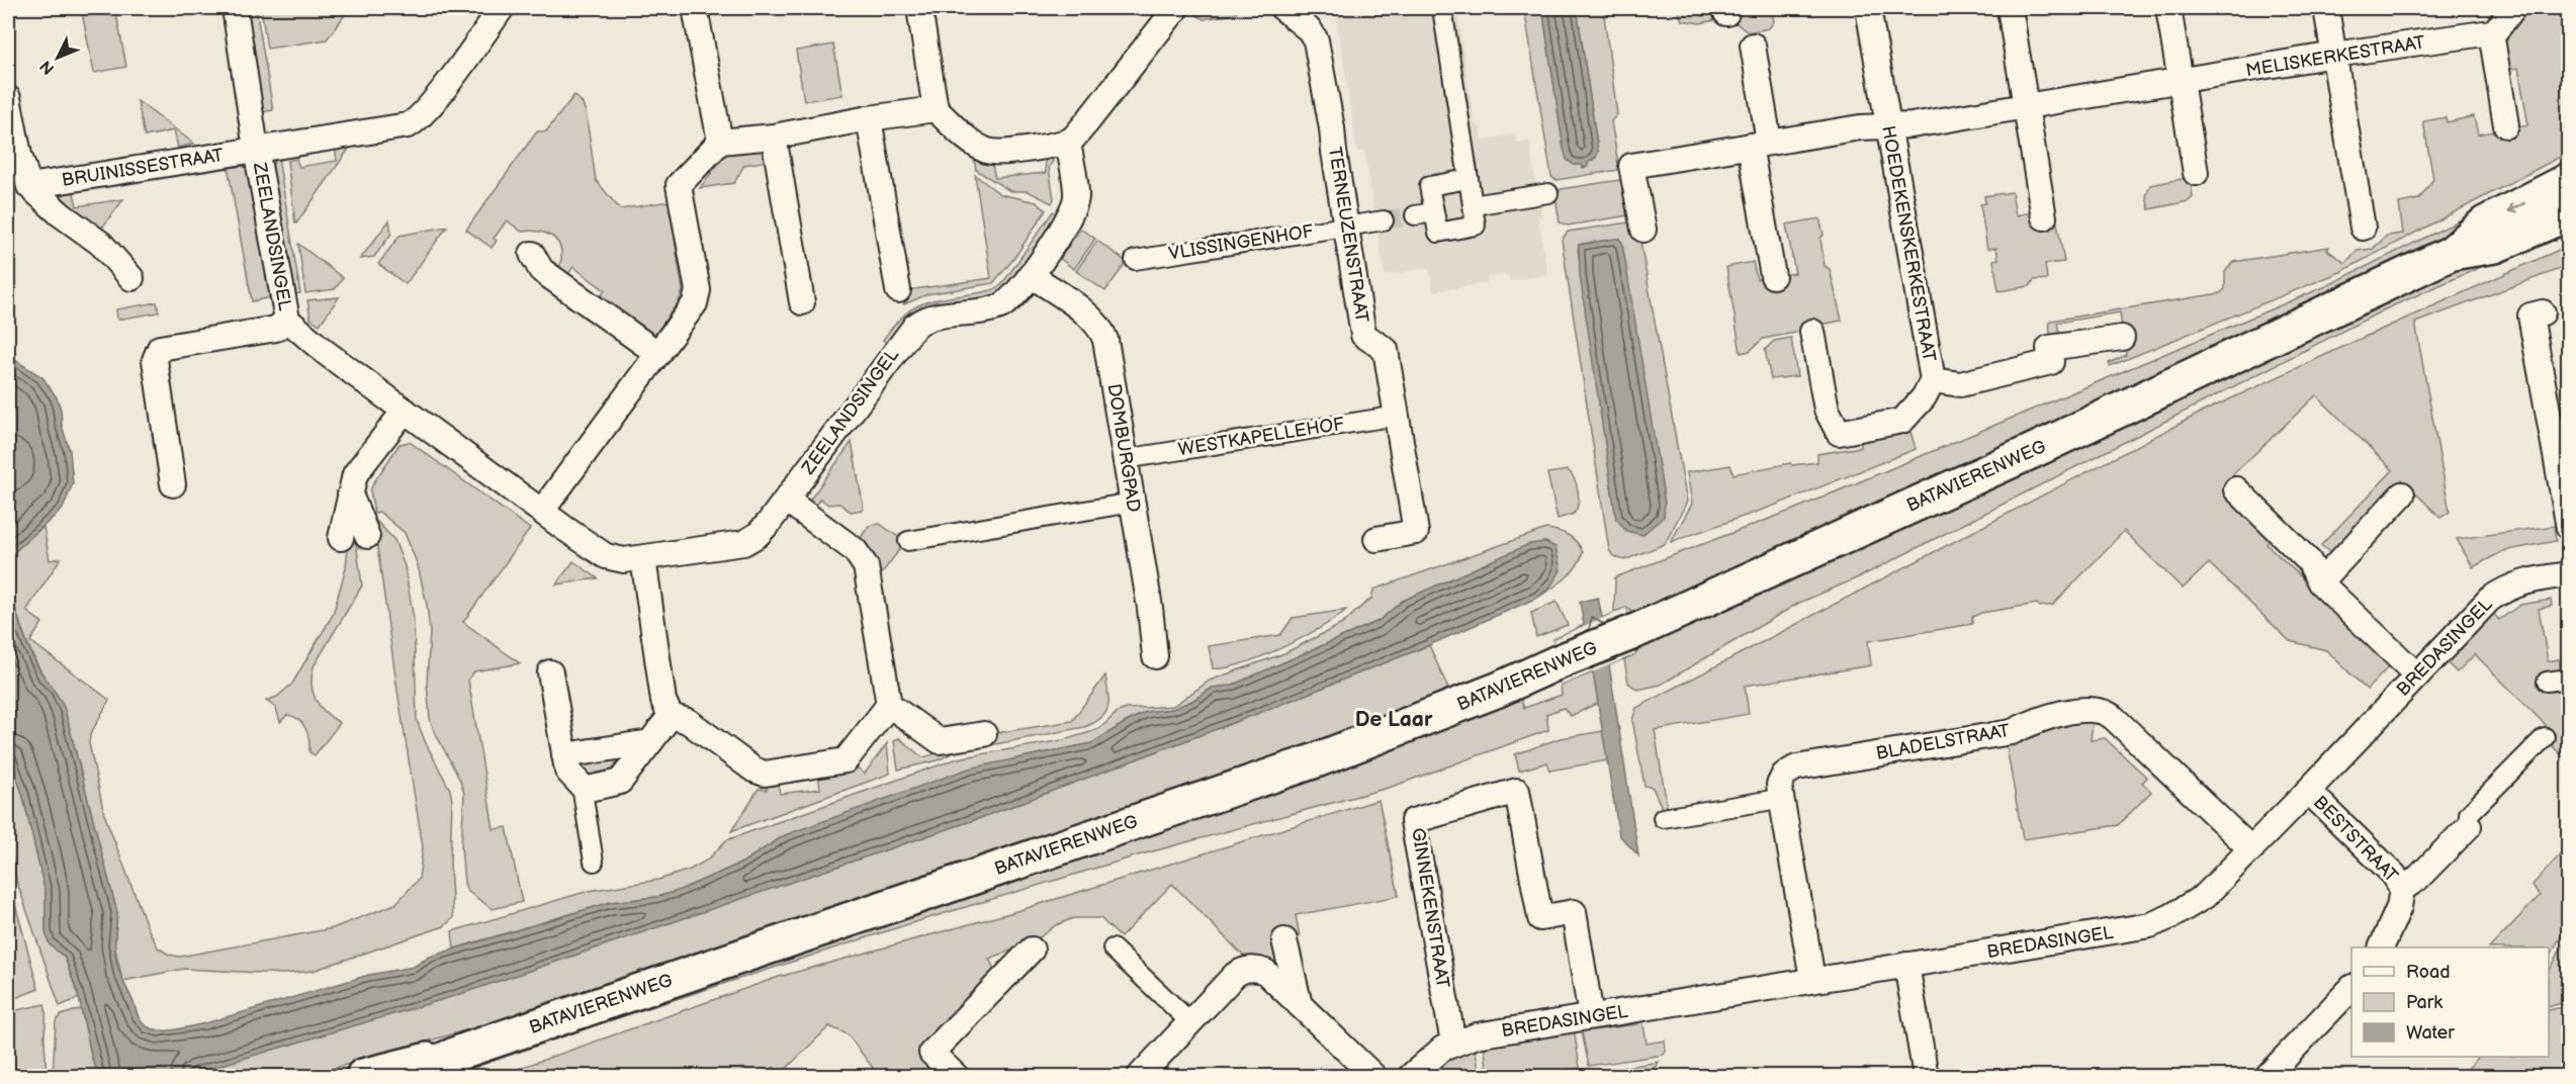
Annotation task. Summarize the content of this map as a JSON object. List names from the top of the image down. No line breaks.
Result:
{"streets":{"main road":["BATAVIERENWEG"],"street":["MELISKERKESTRAAT","BRUINISSESTRAAT","TERNEUZENSTRAAT","ZEELANDSINGEL","VLISSINGENHOF","HOEDEKENSKERKESTRAAT","WESTKAPELLEHOF","DOMBURGPAD","BREDASINGEL","BLADELSTRAAT","BESTSTRAAT","GINNEKENSTRAAT"]},"crossings":[["MELISKERKESTRAAT","HOEDEKENSKERKESTRAAT"],["BRUINISSESTRAAT","ZEELANDSINGEL"],["TERNEUZENSTRAAT","VLISSINGENHOF"],["TERNEUZENSTRAAT","WESTKAPELLEHOF"],["ZEELANDSINGEL","DOMBURGPAD"],["WESTKAPELLEHOF","DOMBURGPAD"],["BREDASINGEL","BLADELSTRAAT"],["BREDASINGEL","BESTSTRAAT"],["BREDASINGEL","GINNEKENSTRAAT"]],"districts":["De Laar"],"legend":["Road","Park","Water"],"north":"bottom left"}
